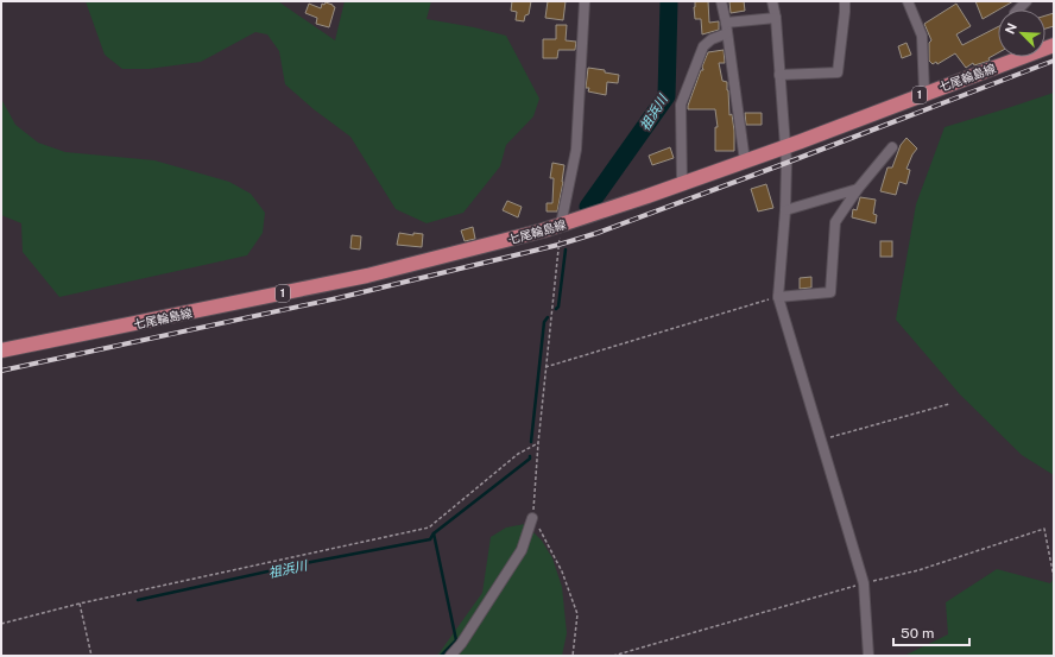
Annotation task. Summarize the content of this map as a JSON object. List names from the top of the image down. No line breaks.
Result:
{"streets":{"main road":["七尾輪島線","1"]},"water":["祖浜川"],"scale_bar":"50 m","north":"top left"}
